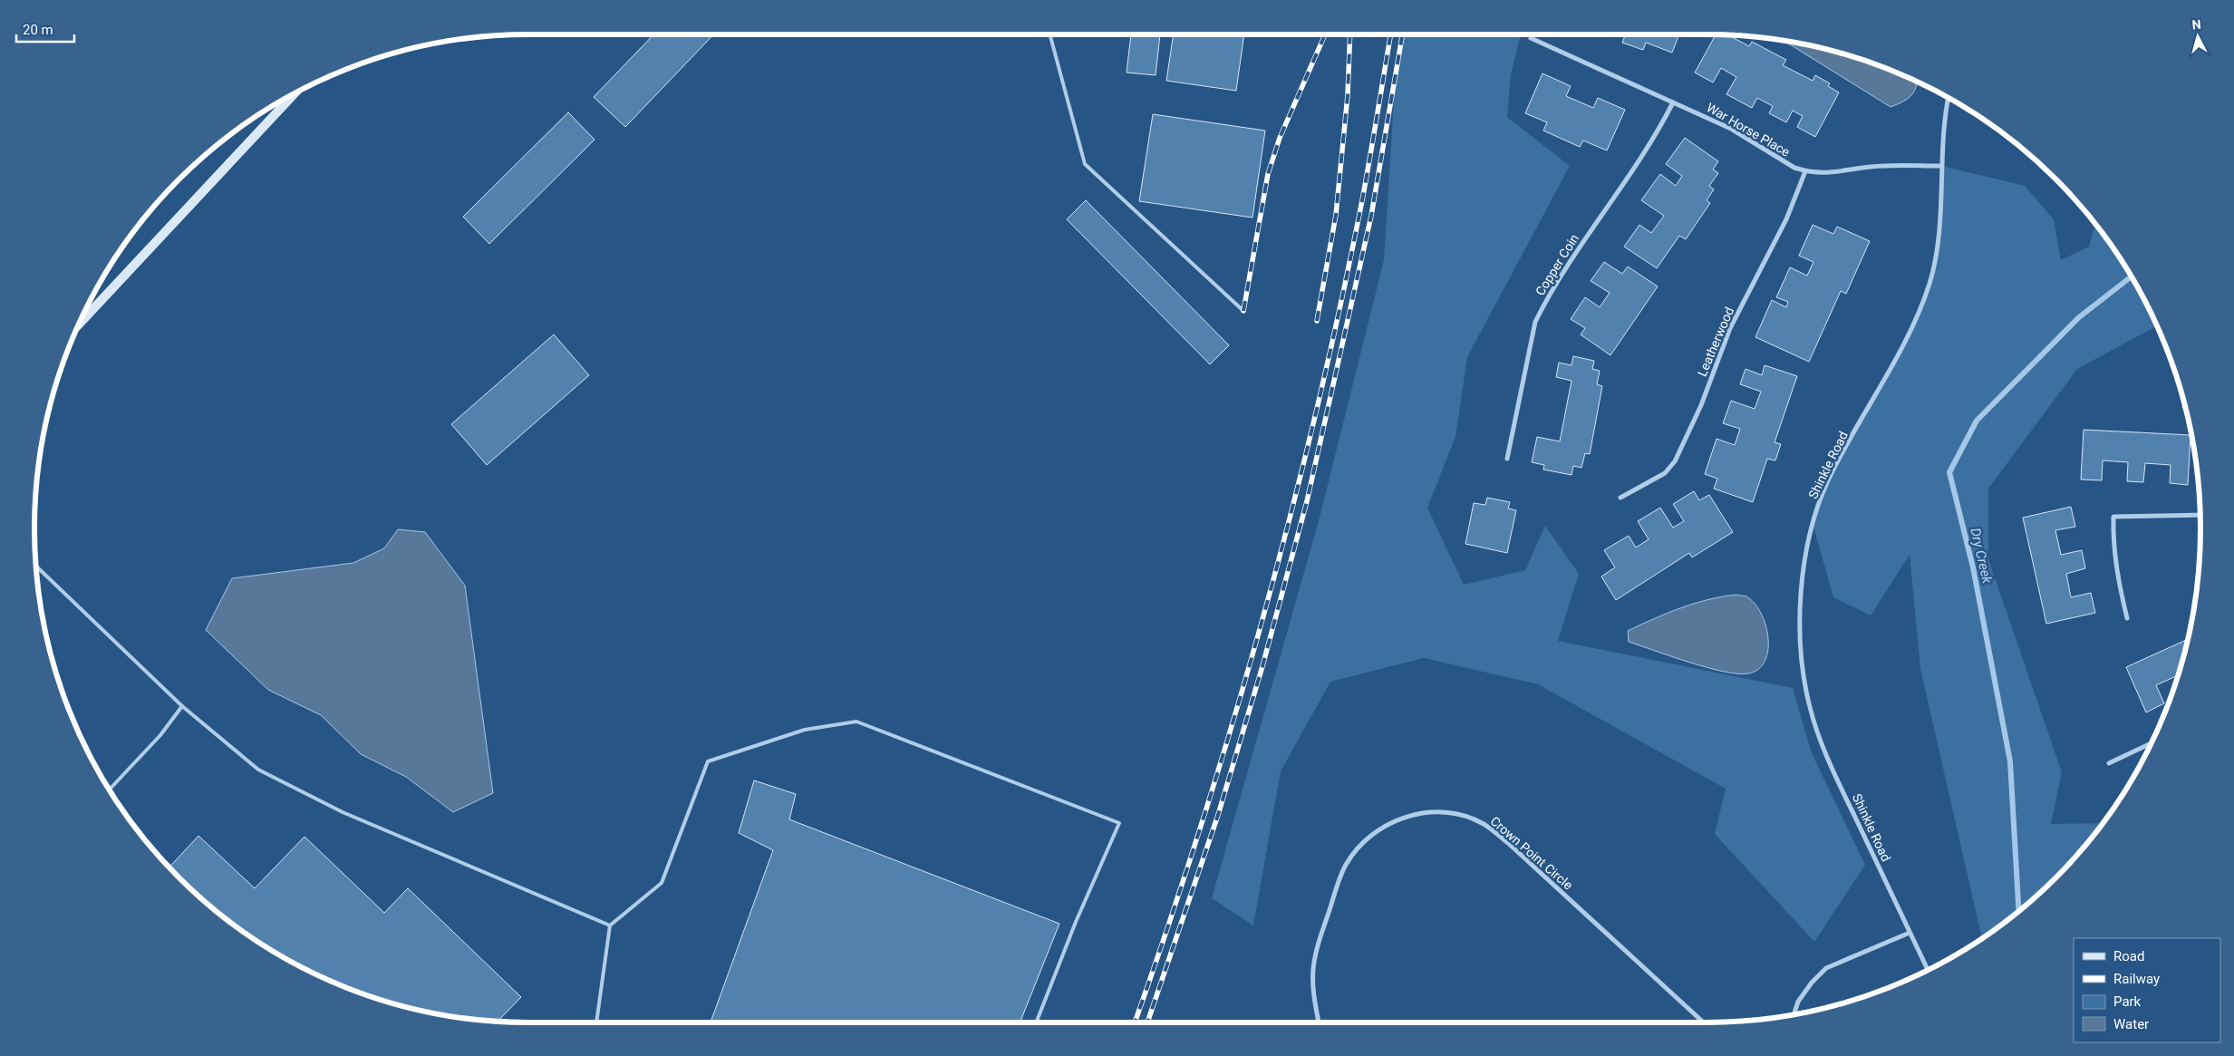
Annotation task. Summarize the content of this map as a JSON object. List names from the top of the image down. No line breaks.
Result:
{"streets":{"street":["War Horse Place","Copper Coin","Leatherwood","Shinkle Road","Crown Point Circle"]},"crossings":[["War Horse Place","Copper Coin"],["War Horse Place","Leatherwood"],["War Horse Place","Shinkle Road"]],"water":["Dry Creek"],"legend":["Road","Railway","Park","Water"],"scale_bar":"20 m","north":"top"}
